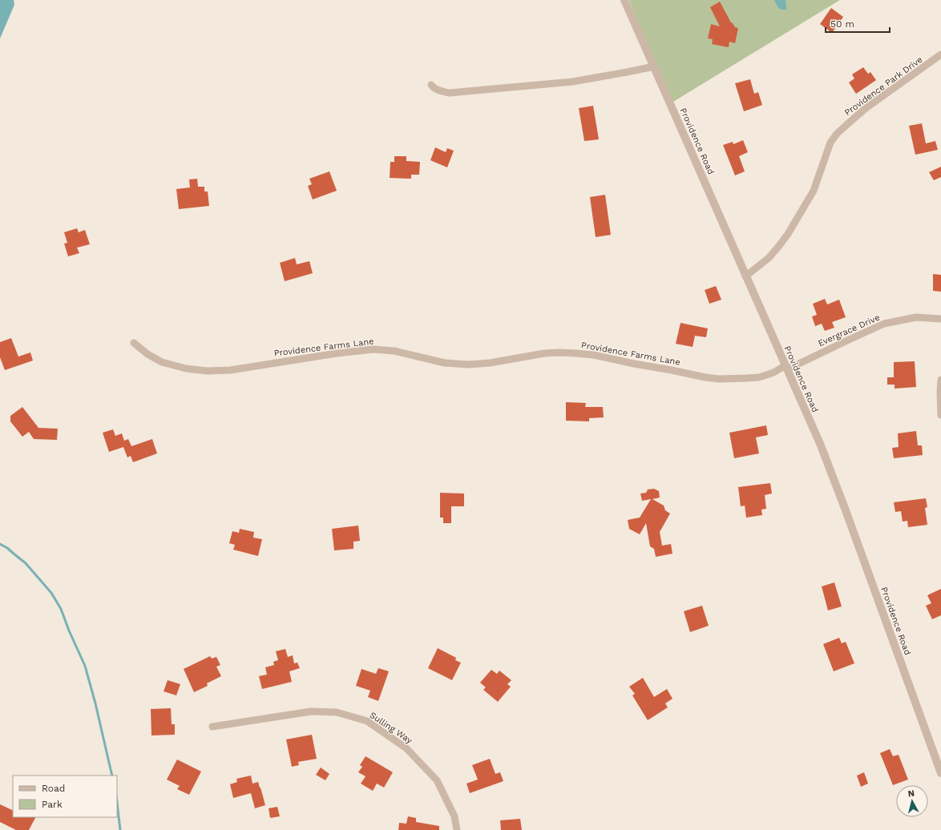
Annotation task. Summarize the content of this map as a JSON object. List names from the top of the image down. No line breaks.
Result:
{"streets":{"street":["Providence Park Drive","Providence Road","Evergrace Drive","Providence Farms Lane","Sulling Way"]},"crossings":[["Providence Park Drive","Providence Road"],["Providence Road","Evergrace Drive"],["Providence Road","Providence Farms Lane"],["Evergrace Drive","Providence Farms Lane"]],"legend":["Road","Park"],"scale_bar":"50 m","north":"top"}
